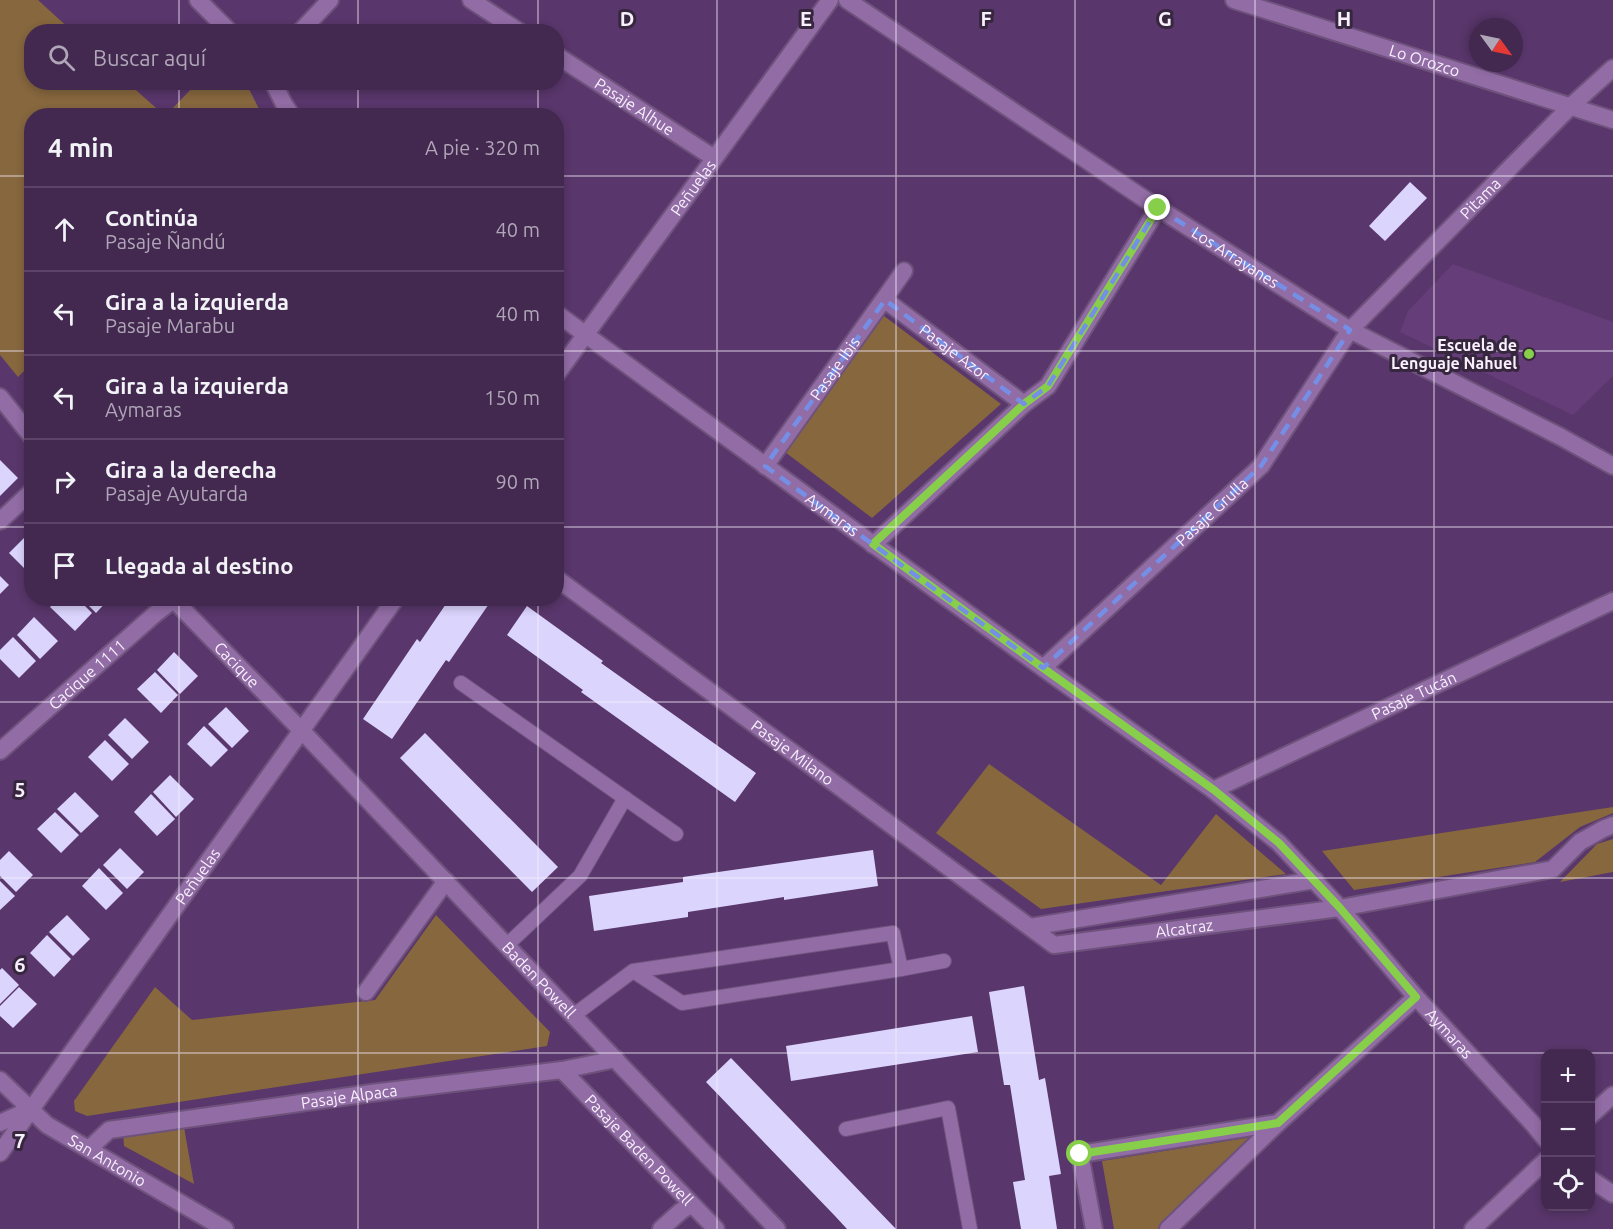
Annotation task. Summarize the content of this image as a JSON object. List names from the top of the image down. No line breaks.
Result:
{"streets":{"street":["Lo Orozco","Pasaje Alhue","Peñuelas","Pitama","Los Arrayanes","Pasaje Azor","Pasaje Ibis","Pasaje Grulla","Aymaras","Cacique","Cacique 1111","Pasaje Tucán","Pasaje Milano","Alcatraz","Baden Powell","Pasaje Alpaca","Pasaje Baden Powell","San Antonio"]},"crossings":[["Lo Orozco","Pitama"],["Pasaje Alhue","Peñuelas"],["Peñuelas","Aymaras"],["Peñuelas","Cacique"],["Peñuelas","Baden Powell"],["Peñuelas","San Antonio"],["Pitama","Los Arrayanes"],["Pitama","Pasaje Grulla"],["Los Arrayanes","Pasaje Grulla"],["Pasaje Azor","Pasaje Ibis"],["Pasaje Ibis","Aymaras"],["Pasaje Grulla","Aymaras"],["Aymaras","Pasaje Tucán"],["Aymaras","Alcatraz"],["Cacique","Baden Powell"],["Pasaje Milano","Alcatraz"],["Baden Powell","Pasaje Alpaca"],["Pasaje Alpaca","Pasaje Baden Powell"],["Pasaje Alpaca","San Antonio"]],"places":["Escuela de Lenguaje Nahuel"],"north":"bottom right","page":{"search":"Buscar aquí","heading":["4 min","A pie · 320 m"],"list":[["Continúa","Pasaje Ñandú","40 m"],["Gira a la izquierda","Pasaje Marabu","40 m"],["Gira a la izquierda","Aymaras","150 m"],["Gira a la derecha","Pasaje Ayutarda","90 m"],"Llegada al destino"],"map_buttons":["+","−"]},"grid":{"columns":["D","E","F","G","H"],"rows":["5","6","7"]}}
